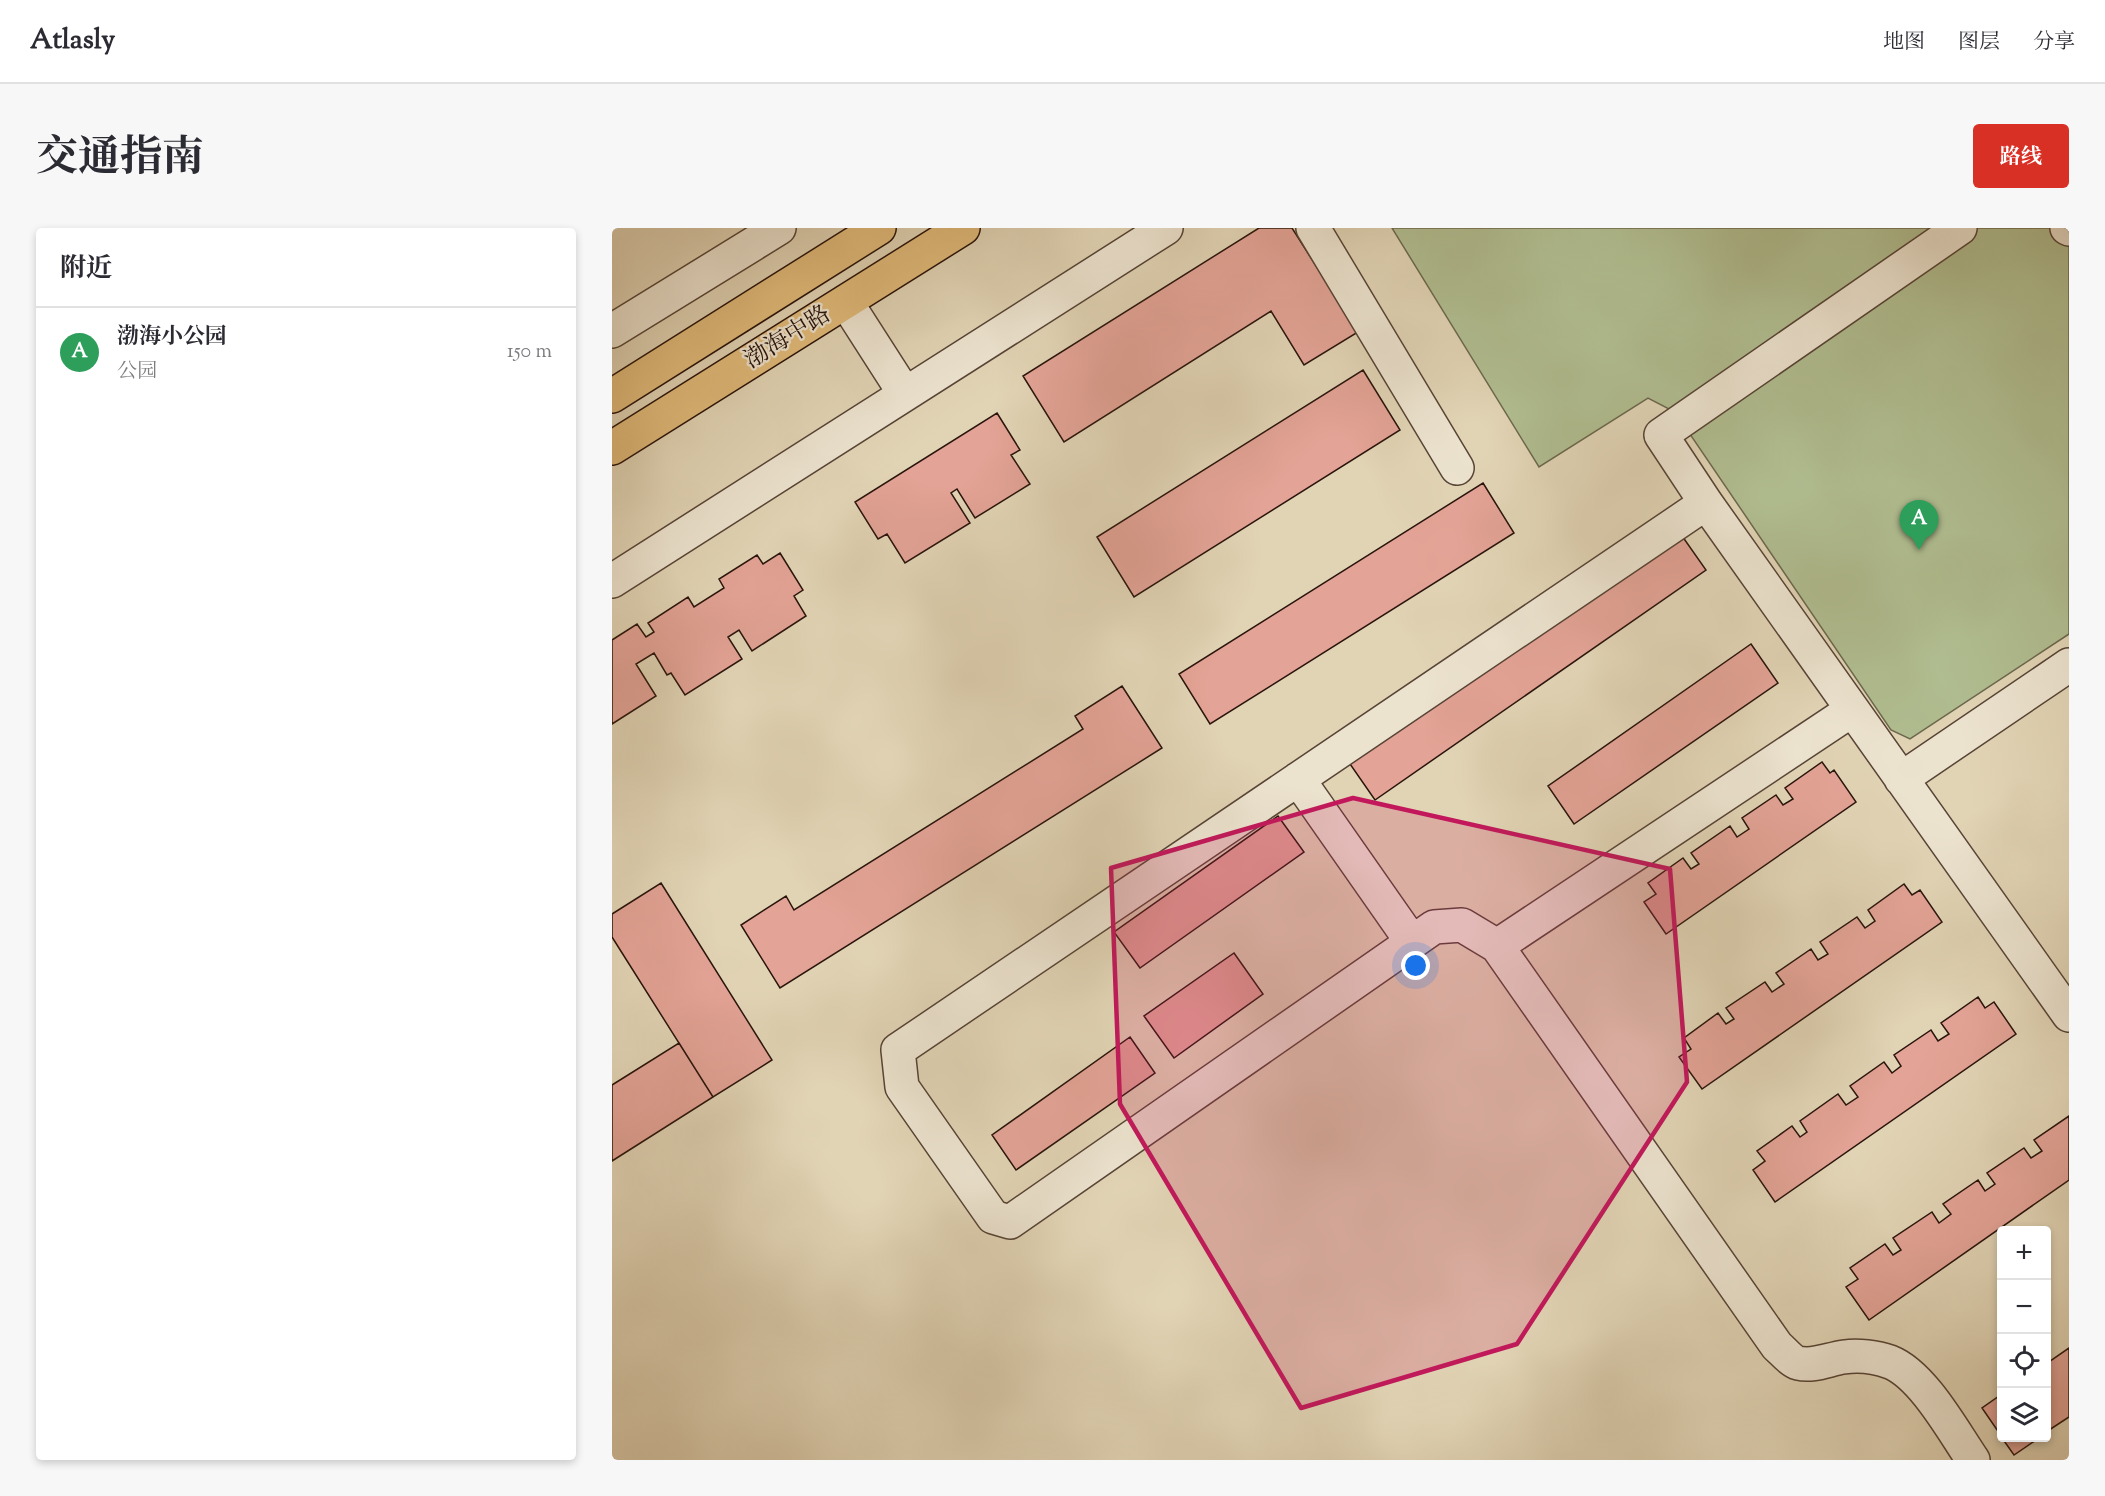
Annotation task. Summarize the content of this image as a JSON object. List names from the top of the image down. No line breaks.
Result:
{"streets":{"main road":["渤海中路"]},"page":{"header":"Atlasly","nav":["地图","图层","分享"],"title":"交通指南","buttons":"路线","heading":"附近","list":[{"mark":"A","name":"渤海小公园","note":"公园","value":"150 m"}],"pins":"A","map_buttons":["+","−"]}}
